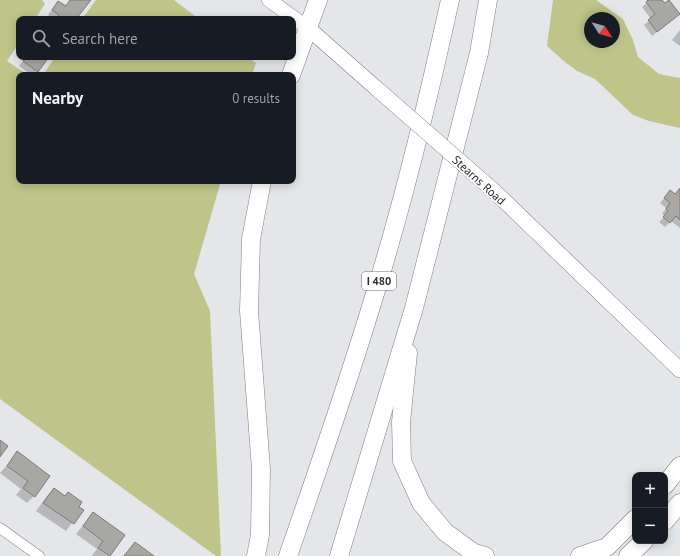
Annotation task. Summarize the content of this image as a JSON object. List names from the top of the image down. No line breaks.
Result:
{"streets":{"highway":["I 480"],"main road":["Stearns Road"]},"north":"bottom right","page":{"search":"Search here","heading":["Nearby","0 results"],"map_buttons":["+","−"]}}
